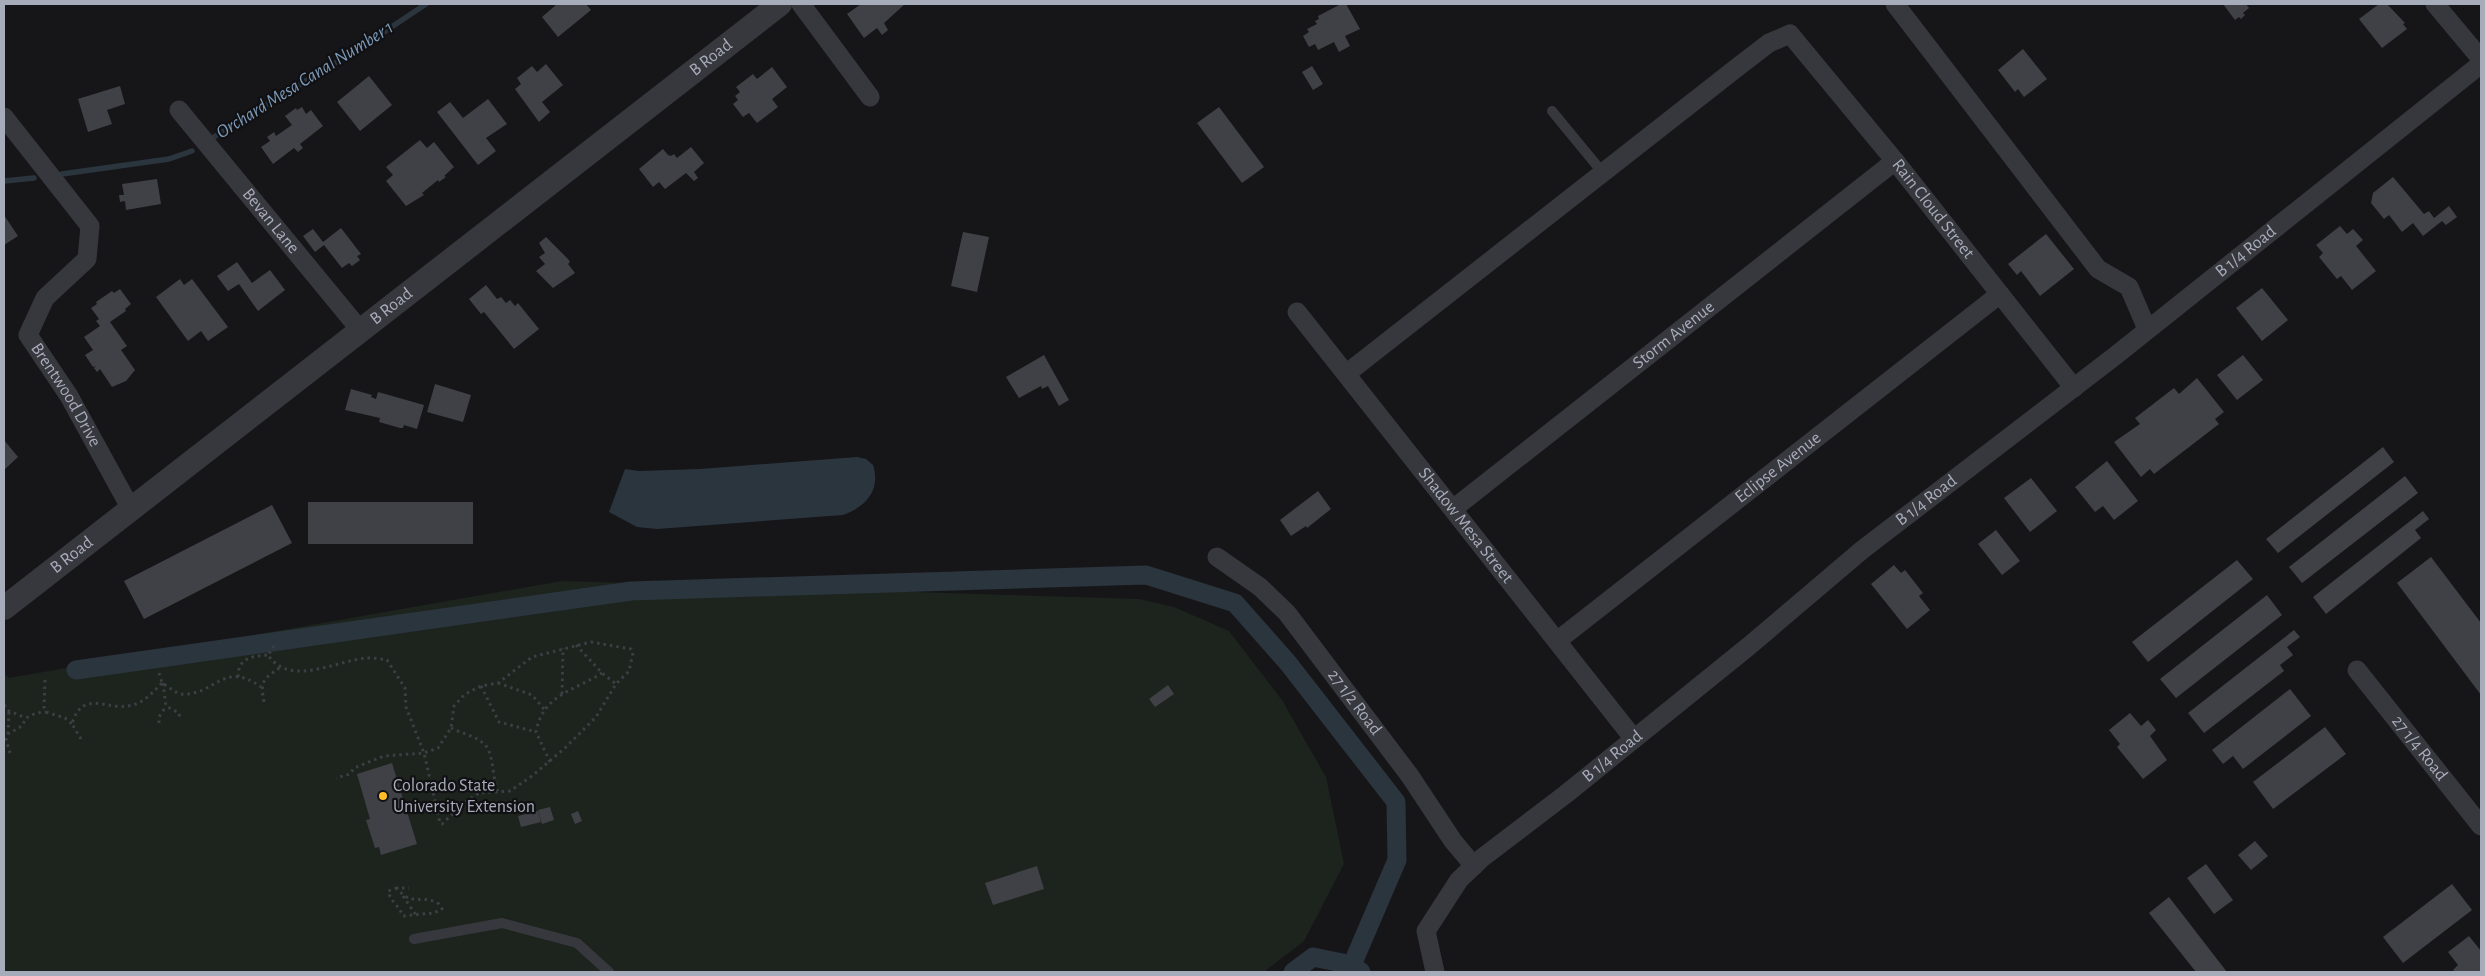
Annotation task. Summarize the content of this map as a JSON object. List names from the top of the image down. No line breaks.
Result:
{"streets":{"street":["B Road","Rain Cloud Street","Bevan Lane","B 1/4 Road","Storm Avenue","Brentwood Drive","Eclipse Avenue","Shadow Mesa Street","27 1/2 Road","27 1/4 Road"]},"crossings":[["B Road","Bevan Lane"],["B Road","Brentwood Drive"],["Rain Cloud Street","B 1/4 Road"],["Rain Cloud Street","Storm Avenue"],["Rain Cloud Street","Eclipse Avenue"],["B 1/4 Road","Shadow Mesa Street"],["B 1/4 Road","27 1/2 Road"],["Storm Avenue","Shadow Mesa Street"],["Eclipse Avenue","Shadow Mesa Street"]],"water":["Orchard Mesa Canal Number 1"],"places":["Colorado State University Extension"]}
